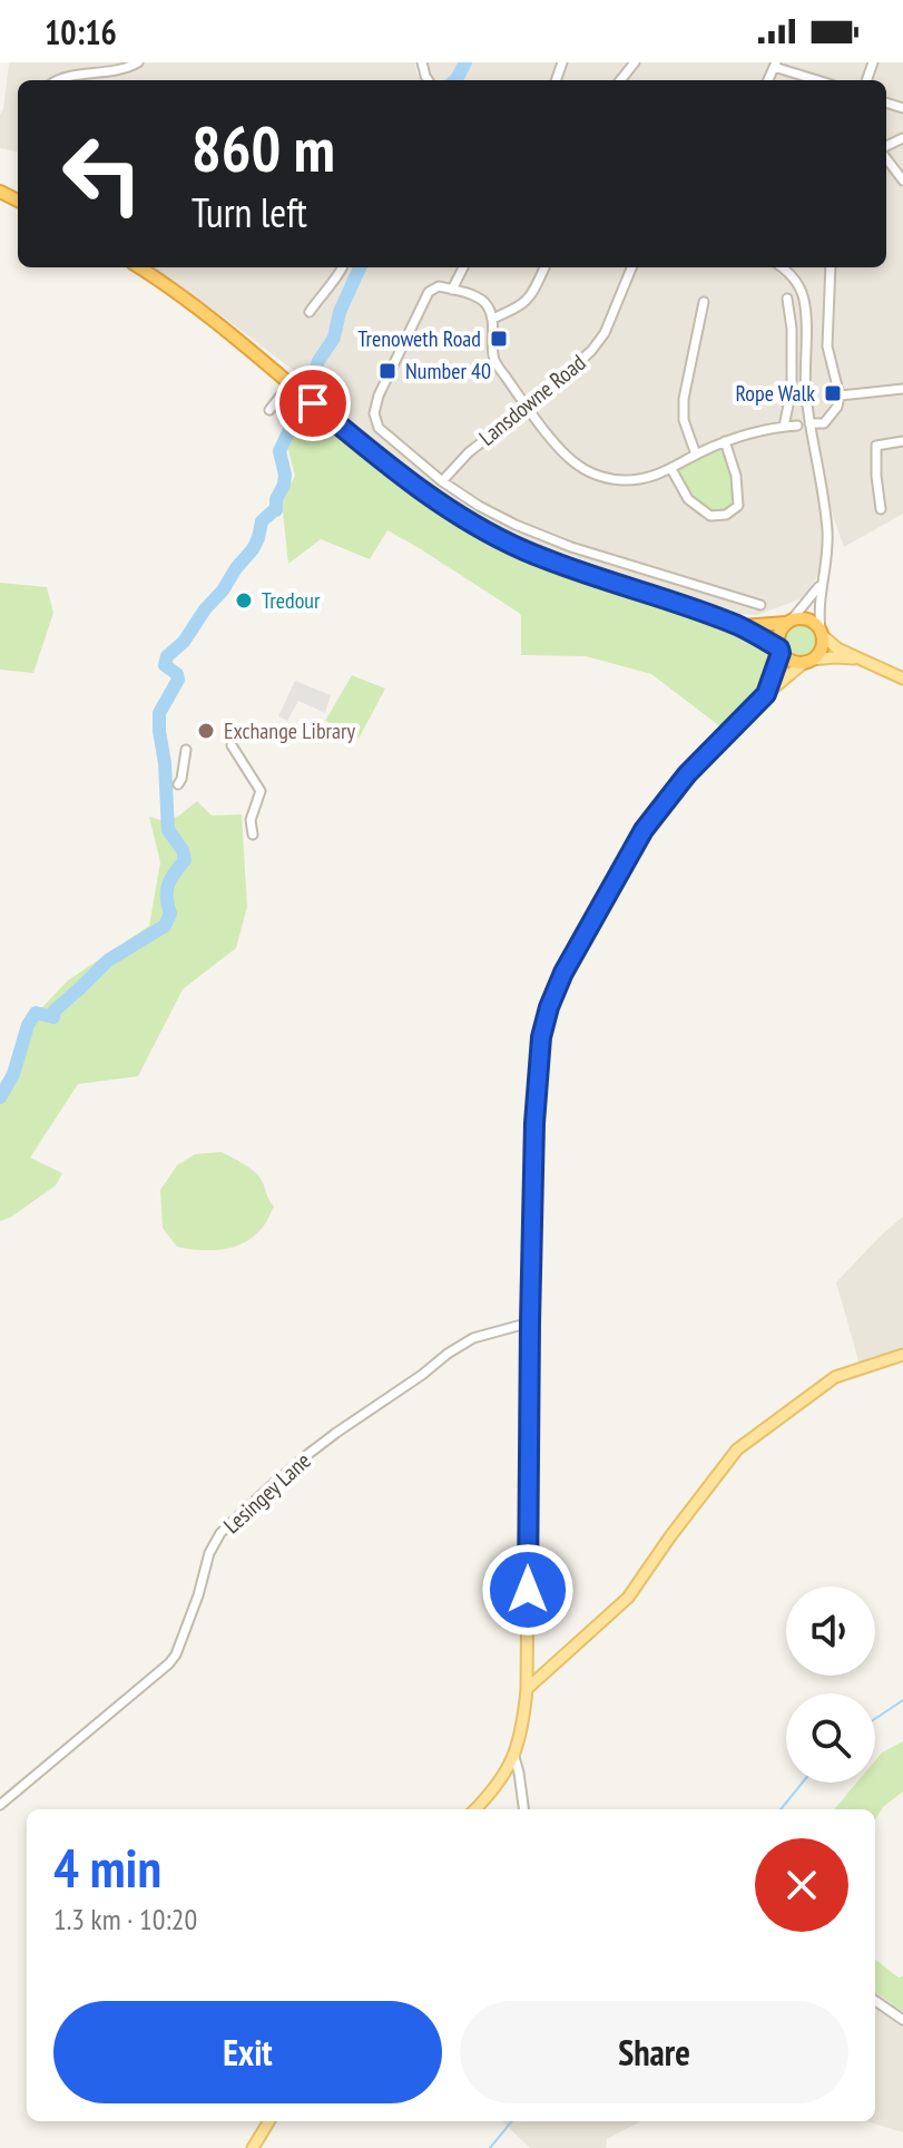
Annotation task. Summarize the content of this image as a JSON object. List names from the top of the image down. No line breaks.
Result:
{"streets":{"street":["Lansdowne Road","Lesingey Lane"]},"places":{"transit":["Trenoweth Road","Number 40","Rope Walk"],"other":["Tredour","Exchange Library"]},"page":{"status":"10:16","turn":["860 m","Turn left"],"heading":["4 min","1.3 km · 10:20"],"buttons":["Exit","Share"]}}
